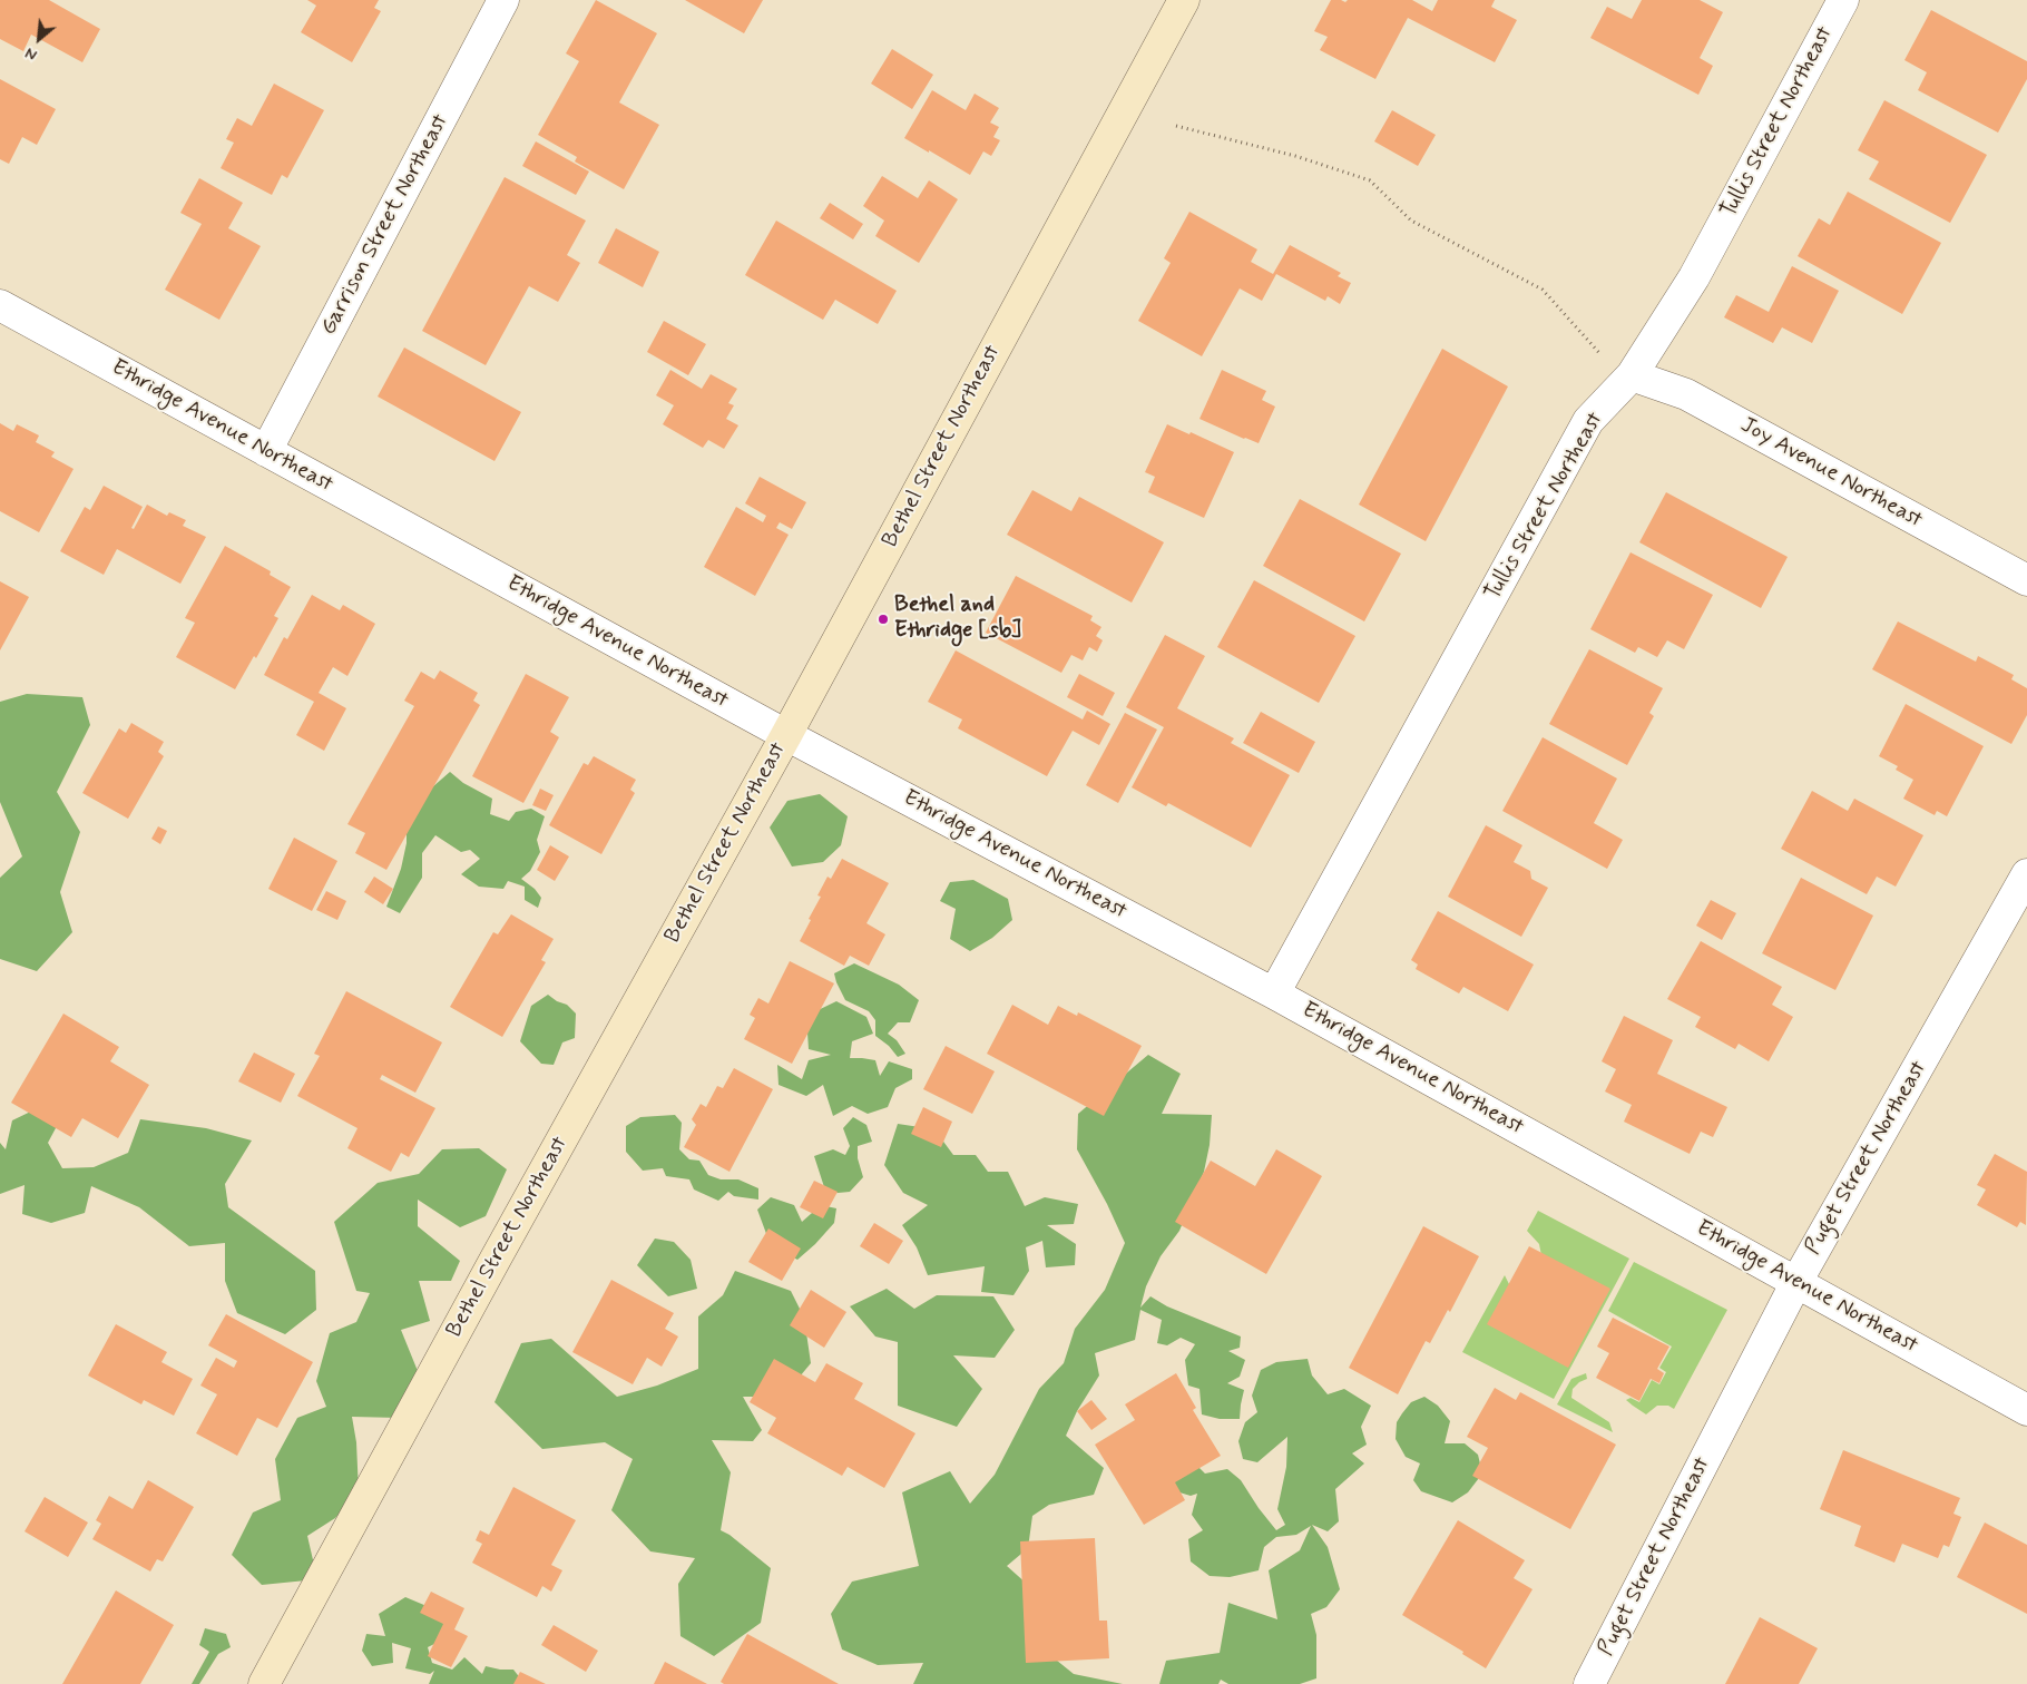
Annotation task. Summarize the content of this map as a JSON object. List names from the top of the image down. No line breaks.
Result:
{"streets":{"street":["Tullis Street Northeast","Garrison Street Northeast","Ethridge Avenue Northeast","Bethel Street Northeast","Joy Avenue Northeast","Puget Street Northeast"]},"crossings":[["Tullis Street Northeast","Ethridge Avenue Northeast"],["Tullis Street Northeast","Joy Avenue Northeast"],["Garrison Street Northeast","Ethridge Avenue Northeast"],["Ethridge Avenue Northeast","Bethel Street Northeast"],["Ethridge Avenue Northeast","Puget Street Northeast"]],"places":["Bethel and Ethridge [sb]"],"north":"bottom left"}
